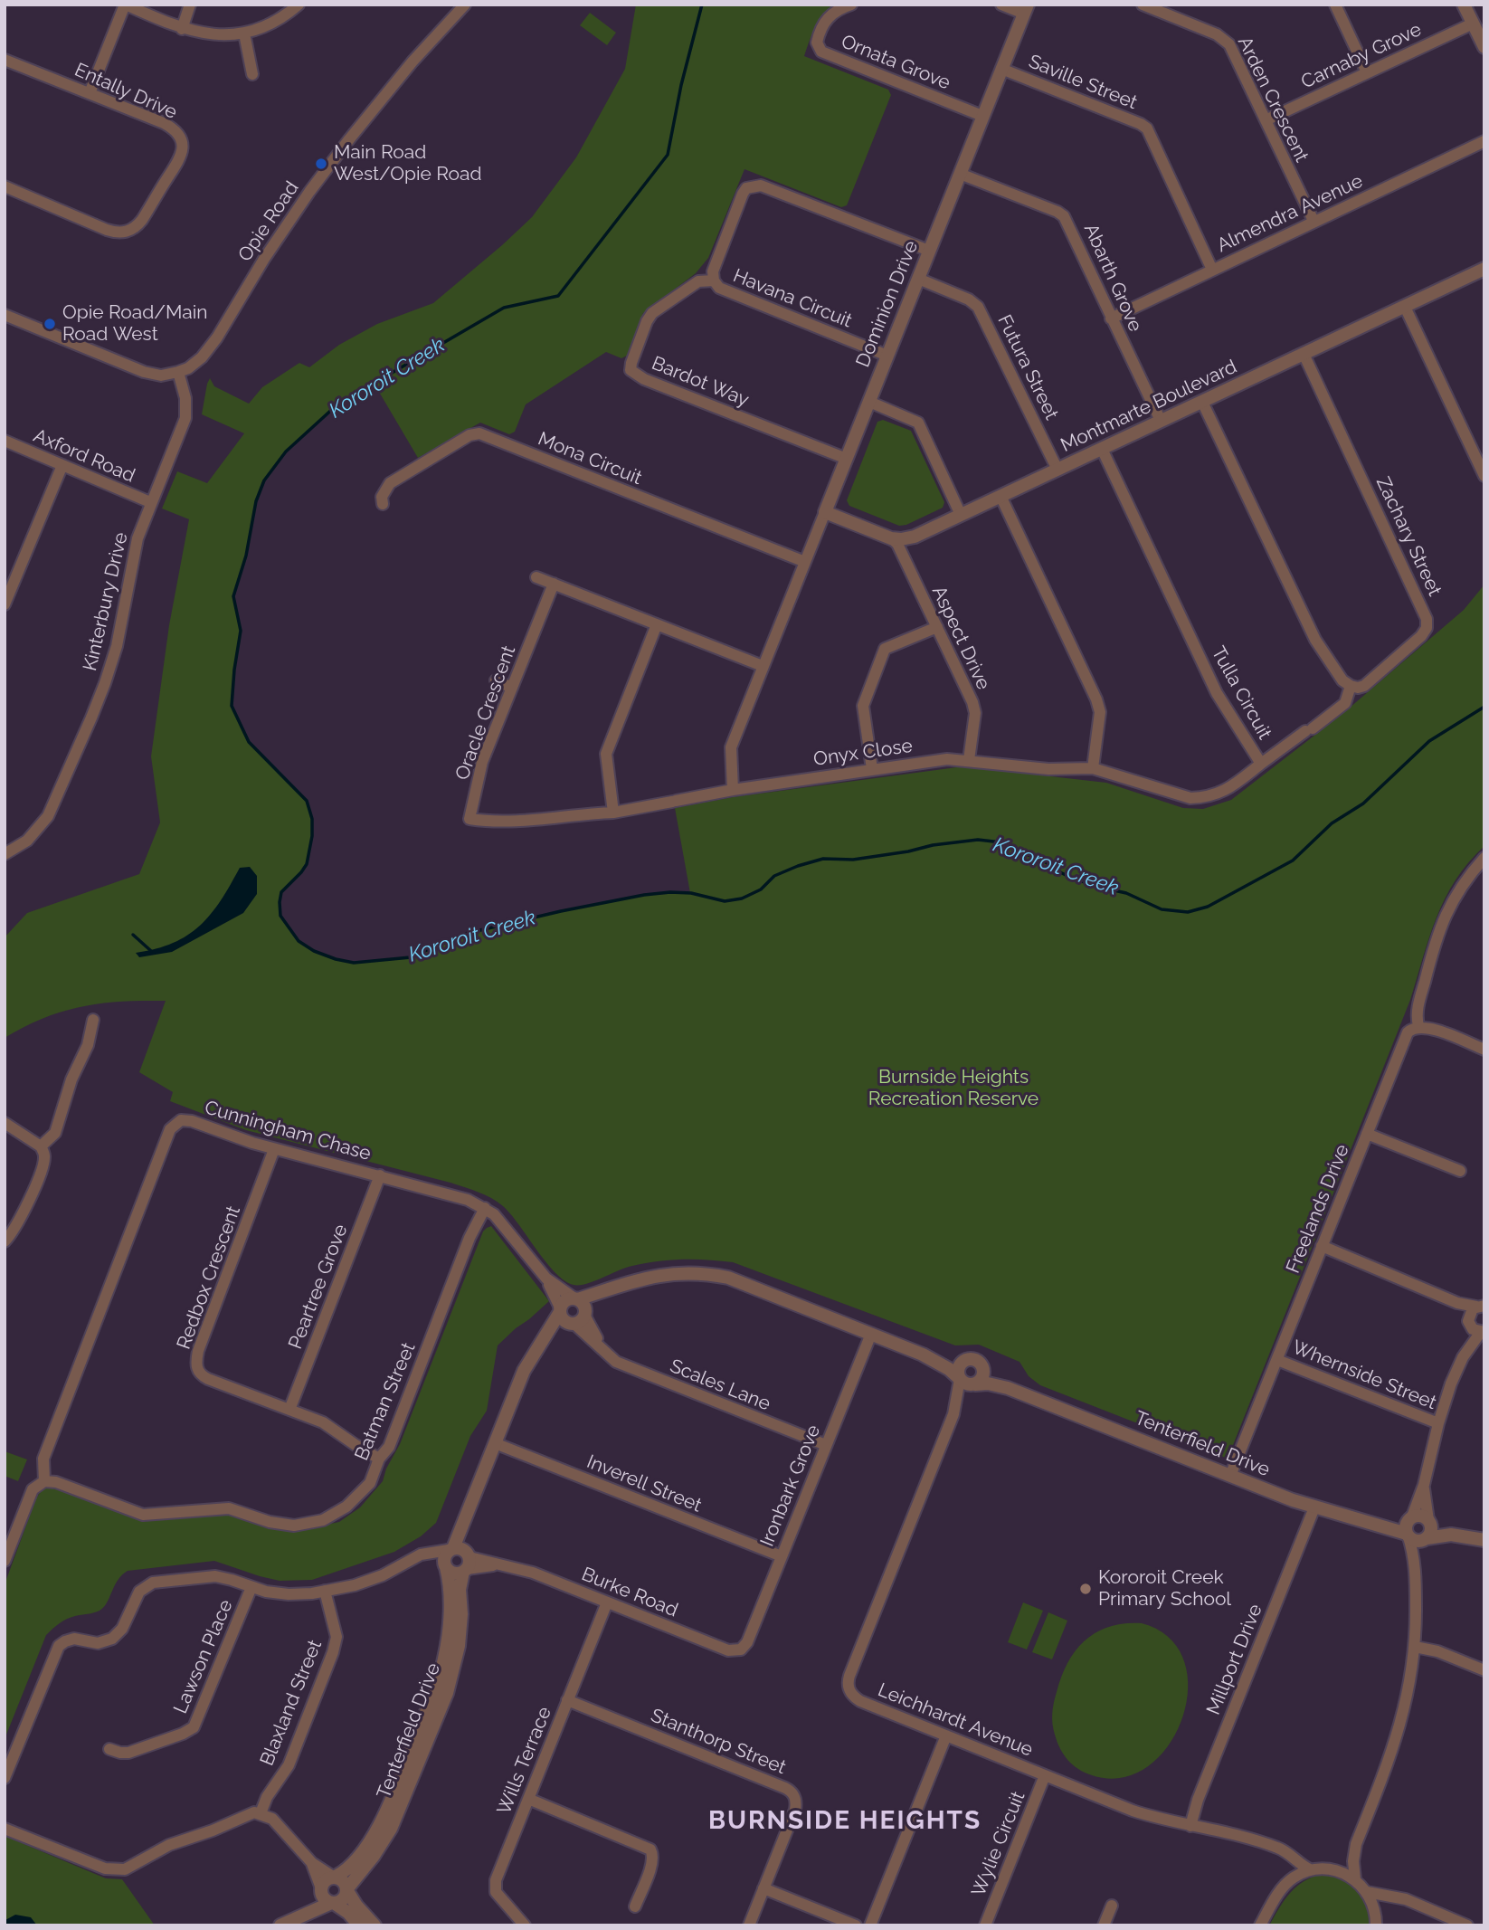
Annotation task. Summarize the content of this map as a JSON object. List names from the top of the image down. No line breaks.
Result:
{"streets":{"street":["Carnaby Grove","Ornata Grove","Saville Street","Entally Drive","Arden Crescent","Almendra Avenue","Opie Road","Abarth Grove","Havana Circuit","Dominion Drive","Futura Street","Bardot Way","Montmarte Boulevard","Axford Road","Mona Circuit","Zachary Street","Kinterbury Drive","Aspect Drive","Tulla Circuit","Oracle Crescent","Onyx Close","Cunningham Chase","Freelands Drive","Redbox Crescent","Peartree Grove","Whernside Street","Scales Lane","Batman Street","Tenterfield Drive","Inverell Street","Ironbark Grove","Burke Road","Lawson Place","Millport Drive","Blaxland Street","Leichhardt Avenue","Stanthorp Street","Wills Terrace","Wylie Circuit"]},"crossings":[["Carnaby Grove","Arden Crescent"],["Ornata Grove","Dominion Drive"],["Saville Street","Almendra Avenue"],["Saville Street","Dominion Drive"],["Arden Crescent","Almendra Avenue"],["Almendra Avenue","Abarth Grove"],["Opie Road","Kinterbury Drive"],["Abarth Grove","Dominion Drive"],["Abarth Grove","Montmarte Boulevard"],["Havana Circuit","Dominion Drive"],["Havana Circuit","Bardot Way"],["Dominion Drive","Futura Street"],["Dominion Drive","Bardot Way"],["Dominion Drive","Mona Circuit"],["Dominion Drive","Onyx Close"],["Futura Street","Montmarte Boulevard"],["Montmarte Boulevard","Zachary Street"],["Montmarte Boulevard","Aspect Drive"],["Montmarte Boulevard","Tulla Circuit"],["Axford Road","Kinterbury Drive"],["Aspect Drive","Onyx Close"],["Tulla Circuit","Onyx Close"],["Oracle Crescent","Onyx Close"],["Cunningham Chase","Redbox Crescent"],["Cunningham Chase","Peartree Grove"],["Cunningham Chase","Scales Lane"],["Cunningham Chase","Batman Street"],["Cunningham Chase","Tenterfield Drive"],["Freelands Drive","Whernside Street"],["Freelands Drive","Tenterfield Drive"],["Redbox Crescent","Peartree Grove"],["Redbox Crescent","Batman Street"],["Scales Lane","Tenterfield Drive"],["Scales Lane","Ironbark Grove"],["Tenterfield Drive","Inverell Street"],["Tenterfield Drive","Ironbark Grove"],["Tenterfield Drive","Burke Road"],["Tenterfield Drive","Millport Drive"],["Tenterfield Drive","Leichhardt Avenue"],["Inverell Street","Ironbark Grove"],["Ironbark Grove","Burke Road"],["Burke Road","Wills Terrace"],["Millport Drive","Leichhardt Avenue"],["Leichhardt Avenue","Wylie Circuit"],["Stanthorp Street","Wills Terrace"]],"districts":["BURNSIDE HEIGHTS"],"water":["Kororoit Creek"],"parks":["Burnside Heights Recreation Reserve"],"places":["Main Road West/Opie Road","Opie Road/Main Road West","Kororoit Creek Primary School"]}
